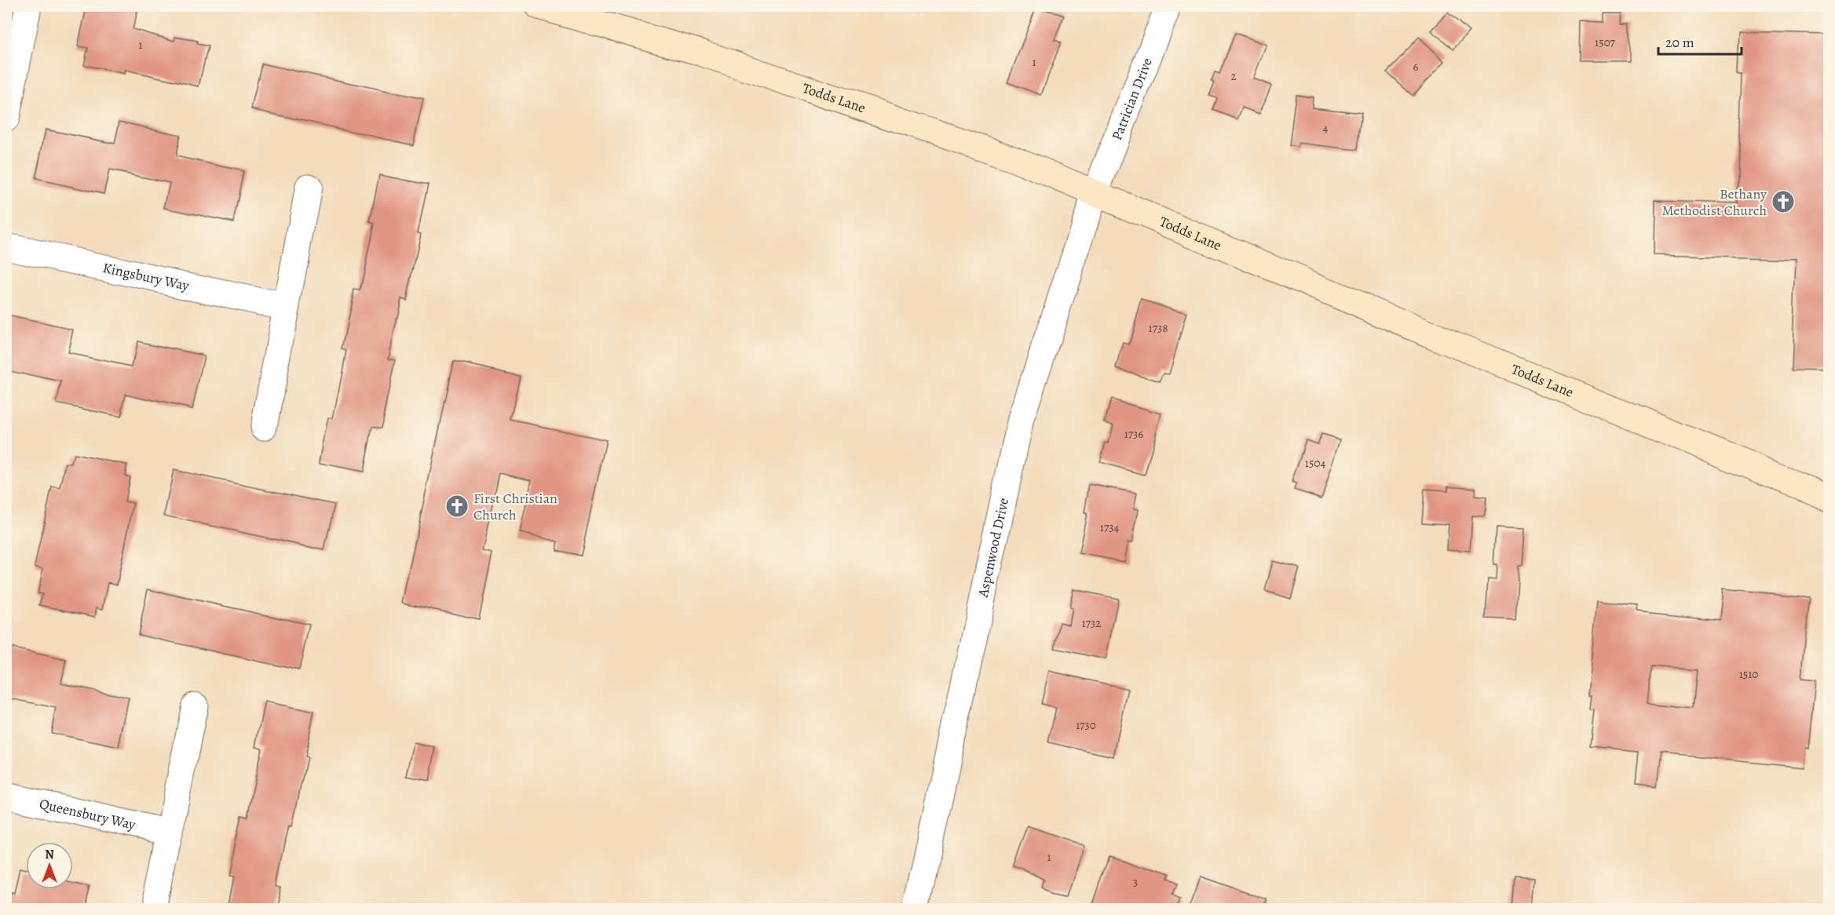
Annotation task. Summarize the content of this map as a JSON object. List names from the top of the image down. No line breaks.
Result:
{"streets":{"main road":["Todds Lane"],"street":["Patrician Drive","Kingsbury Way","Aspenwood Drive","Queensbury Way"]},"crossings":[["Todds Lane","Patrician Drive"],["Todds Lane","Aspenwood Drive"],["Patrician Drive","Aspenwood Drive"]],"places":{"church":["Bethany Methodist Church","First Christian Church"]},"house_numbers":["1507","1","1","6","2","4","1738","1736","1504","1734","1732","1510","1730","1","3"],"scale_bar":"20 m","north":"top"}
